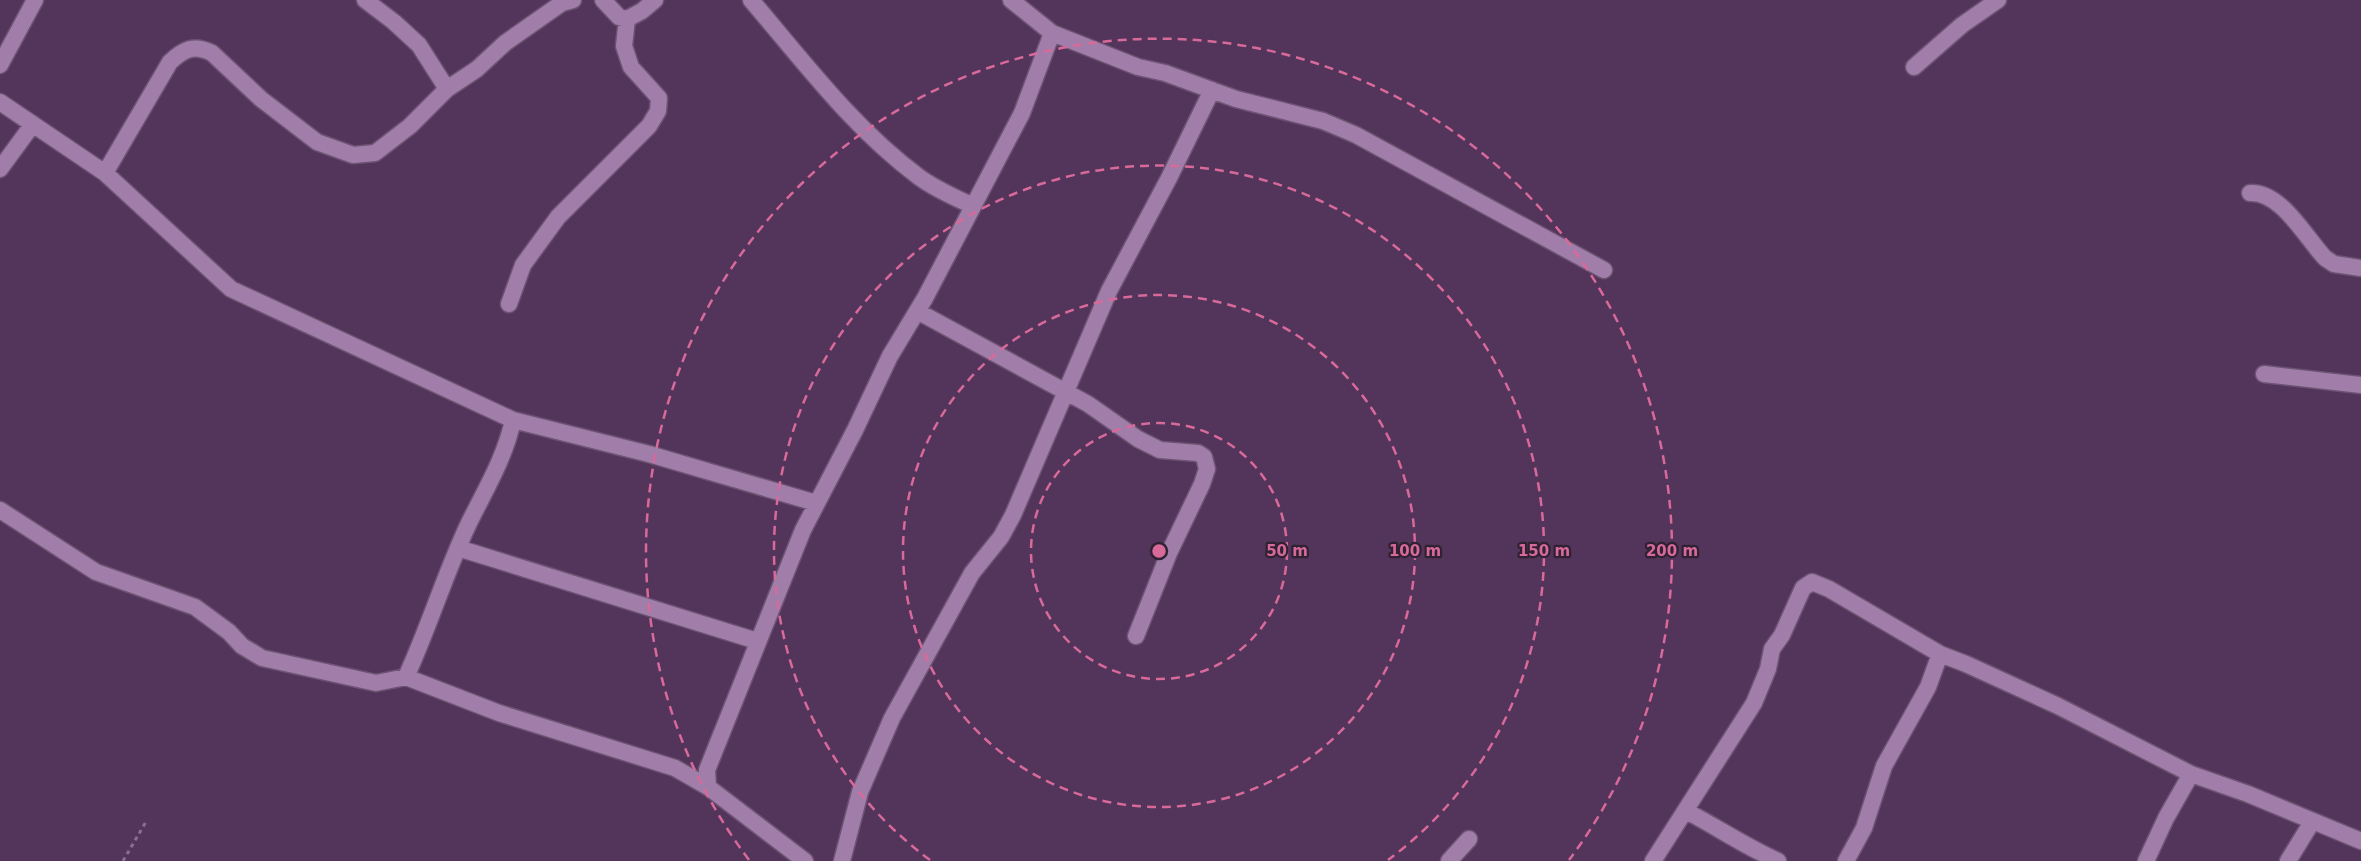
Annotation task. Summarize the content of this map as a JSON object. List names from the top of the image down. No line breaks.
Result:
{"rings":["50 m","100 m","150 m","200 m"]}
